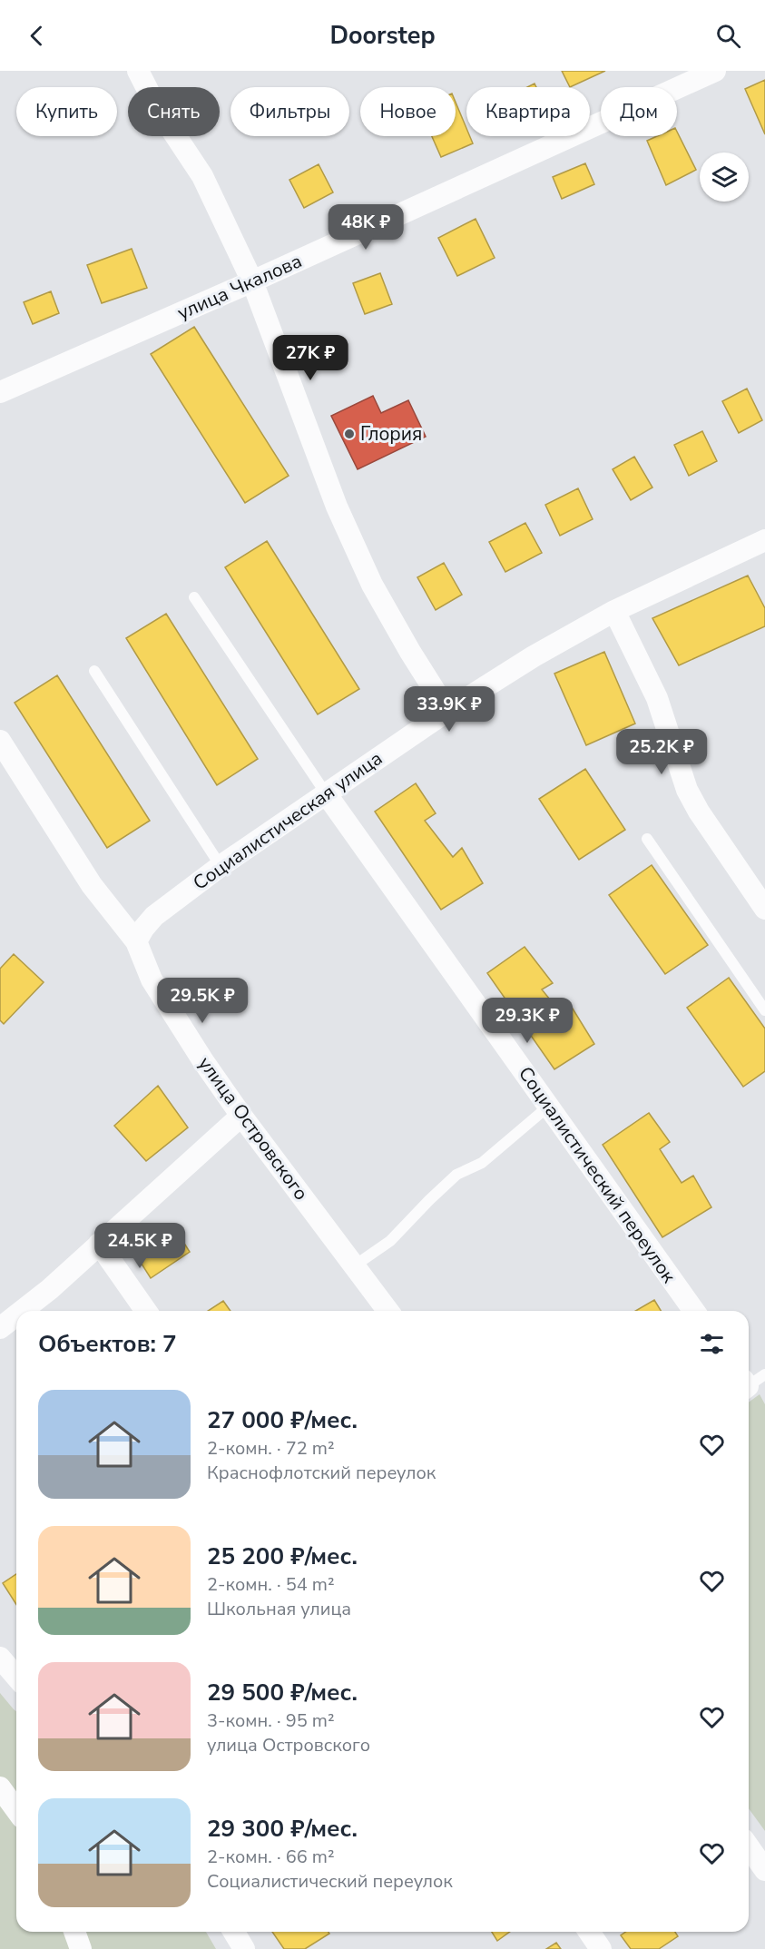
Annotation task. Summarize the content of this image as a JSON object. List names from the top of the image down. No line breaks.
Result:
{"streets":{"street":["улица Чкалова","Социалистическая улица","улица Островского","Социалистический переулок"]},"crossings":[["Социалистическая улица","улица Островского"],["Социалистическая улица","Социалистический переулок"]],"places":["Глория"],"page":{"header":"Doorstep","chip":["Купить","Снять","Фильтры","Новое","Квартира","Дом"],"price":["48K ₽","27K ₽","33.9K ₽","25.2K ₽","29.5K ₽","29.3K ₽","24.5K ₽"],"heading":"Объектов: 7","list":[{"name":"27 000 ₽/мес.","note":"2-комн. · 72 m² · Краснофлотский переулок"},{"name":"25 200 ₽/мес.","note":"2-комн. · 54 m² · Школьная улица"},{"name":"29 500 ₽/мес.","note":"3-комн. · 95 m² · улица Островского"},{"name":"29 300 ₽/мес.","note":"2-комн. · 66 m² · Социалистический переулок"}]}}
